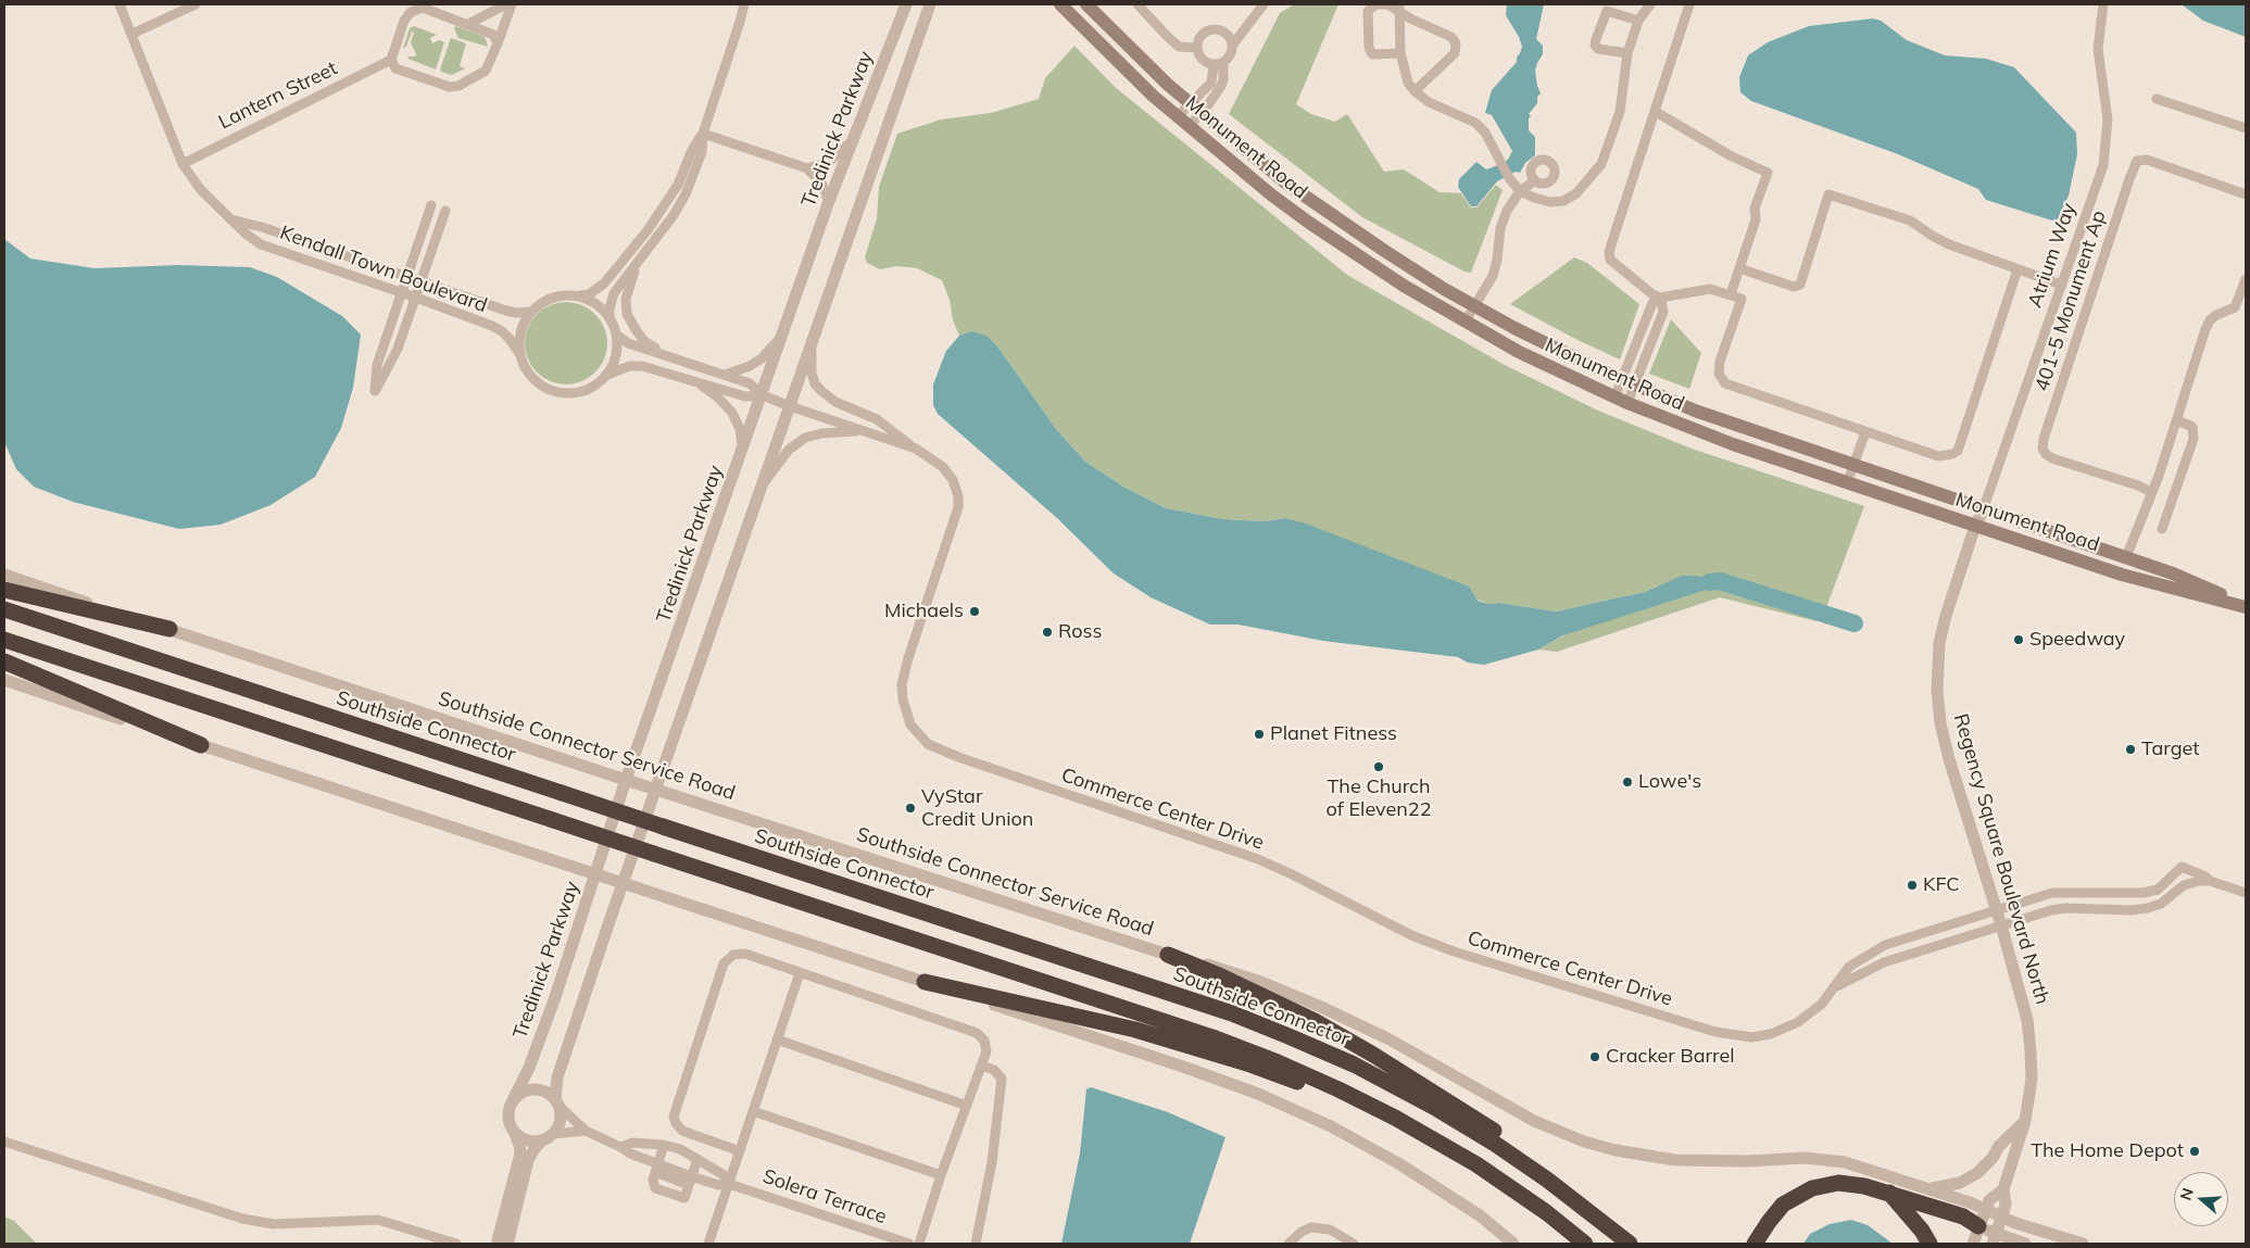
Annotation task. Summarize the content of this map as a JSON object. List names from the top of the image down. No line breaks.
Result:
{"streets":{"highway":["Southside Connector"],"main road":["Monument Road"],"street":["Lantern Street","Tredinick Parkway","Atrium Way","Kendall Town Boulevard","401-5 Monument Ap","Southside Connector Service Road","Commerce Center Drive","Regency Square Boulevard North","Solera Terrace"]},"crossings":[["Lantern Street","Kendall Town Boulevard"],["Tredinick Parkway","Southside Connector Service Road"],["Tredinick Parkway","Commerce Center Drive"],["Tredinick Parkway","Solera Terrace"],["Monument Road","Atrium Way"],["Monument Road","Regency Square Boulevard North"],["Atrium Way","Regency Square Boulevard North"],["Kendall Town Boulevard","Commerce Center Drive"],["Southside Connector Service Road","Regency Square Boulevard North"],["Commerce Center Drive","Regency Square Boulevard North"]],"places":["Michaels","Ross","Speedway","Planet Fitness","Target","The Church of Eleven22","Lowe's","VyStar Credit Union","KFC","Cracker Barrel","The Home Depot"],"north":"left"}
